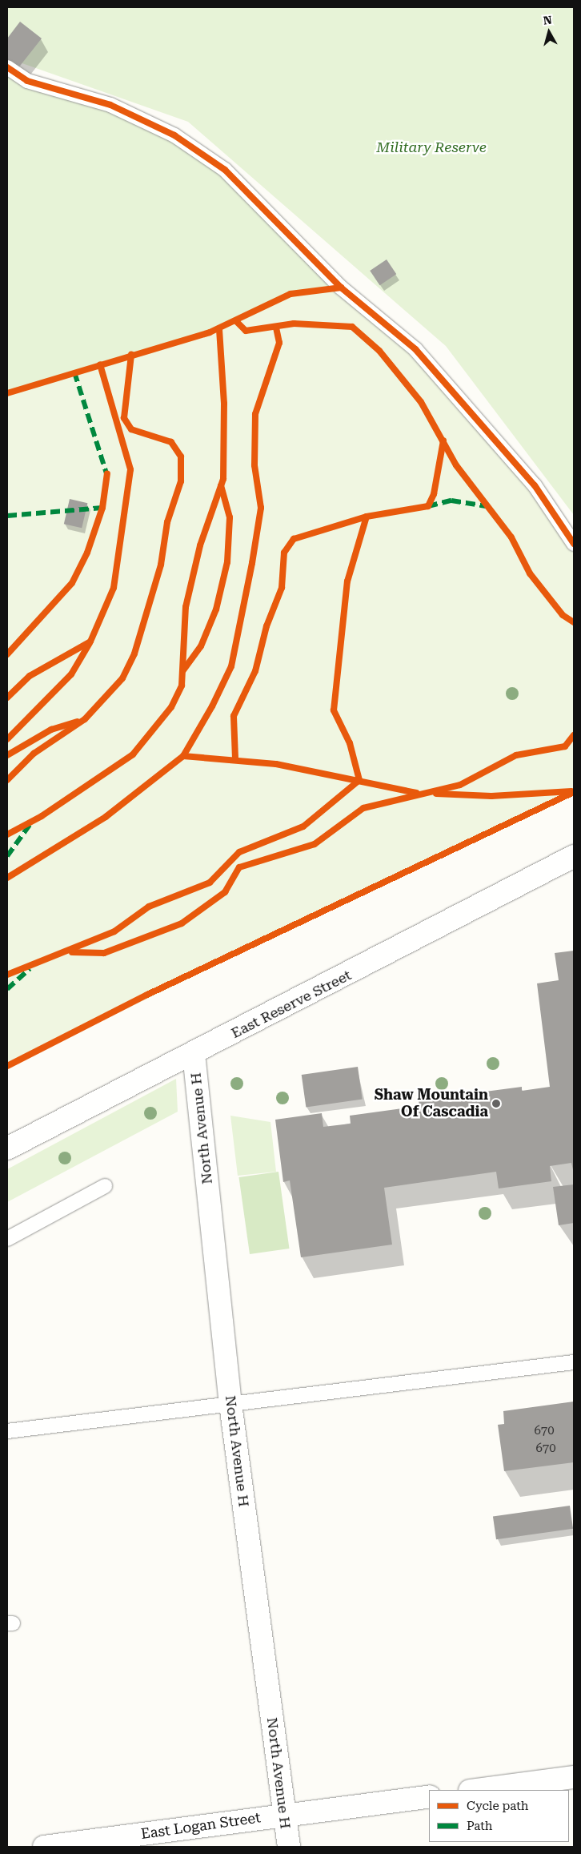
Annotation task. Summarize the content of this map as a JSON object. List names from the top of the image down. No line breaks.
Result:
{"streets":{"street":["East Reserve Street","North Avenue H","East Logan Street"]},"crossings":[["East Reserve Street","North Avenue H"],["North Avenue H","East Logan Street"]],"parks":["Military Reserve"],"places":["Shaw Mountain Of Cascadia"],"house_numbers":["670","670"],"legend":["Cycle path","Path"],"north":"top"}
